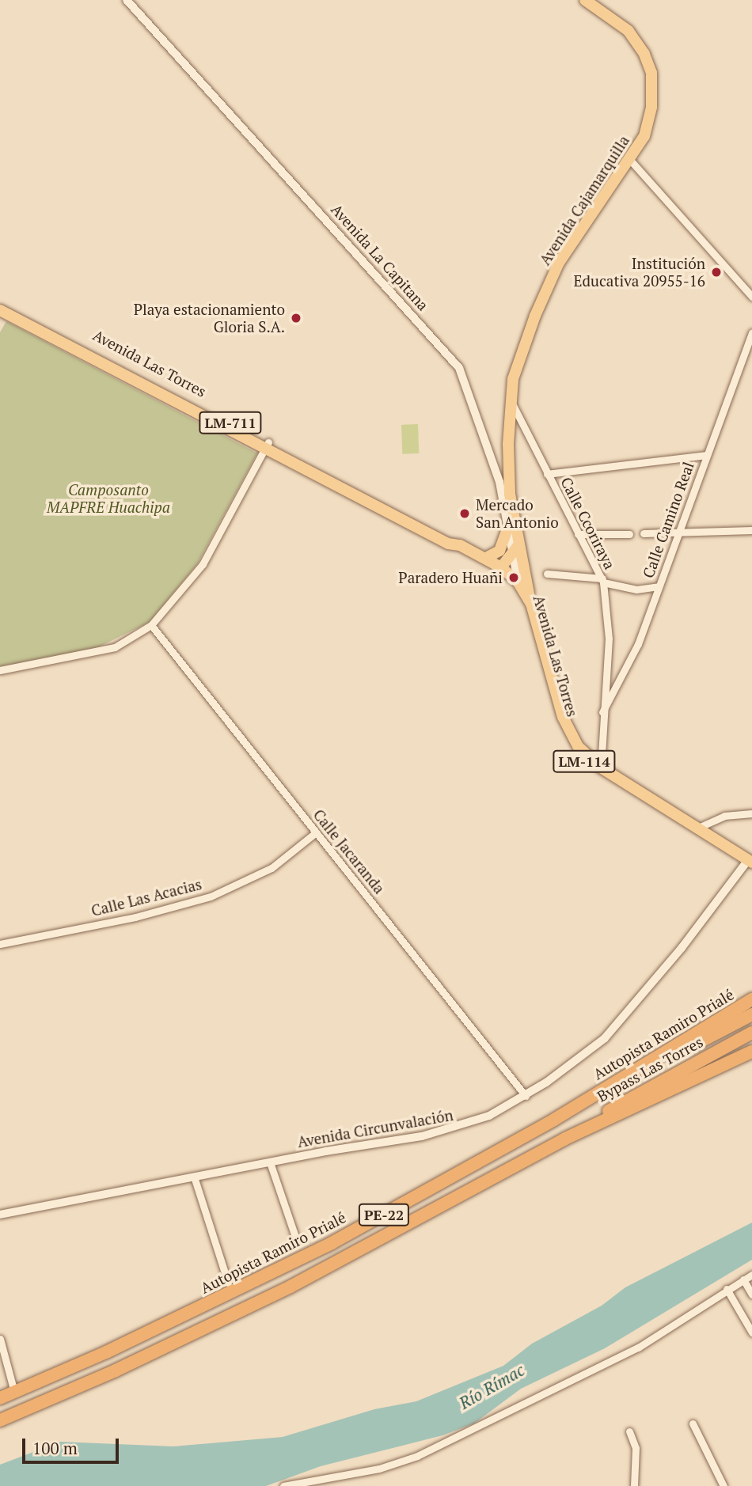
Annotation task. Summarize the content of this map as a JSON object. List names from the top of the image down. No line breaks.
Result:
{"streets":{"highway":["Autopista Ramiro Prialé","Bypass Las Torres","PE-22"],"main road":["Avenida Cajamarquilla","Avenida Las Torres","LM-711","LM-114"],"street":["Avenida La Capitana","Calle Camino Real","Calle Ccoriraya","Calle Jacaranda","Calle Las Acacias","Avenida Circunvalación"]},"crossings":[["Avenida Cajamarquilla","Avenida Las Torres"],["Avenida Cajamarquilla","Calle Ccoriraya"],["Avenida La Capitana","Avenida Las Torres"],["Avenida Las Torres","Calle Ccoriraya"],["Avenida Las Torres","Avenida Circunvalación"],["Calle Camino Real","Calle Ccoriraya"],["Calle Jacaranda","Calle Las Acacias"],["Calle Jacaranda","Avenida Circunvalación"],["Autopista Ramiro Prialé","Bypass Las Torres"],["Bypass Las Torres","PE-22"]],"water":["Río Rímac"],"parks":["Camposanto MAPFRE Huachipa"],"places":["Institución Educativa 20955-16","Playa estacionamiento Gloria S.A.","Mercado San Antonio","Paradero Huañi"],"scale_bar":"100 m"}
